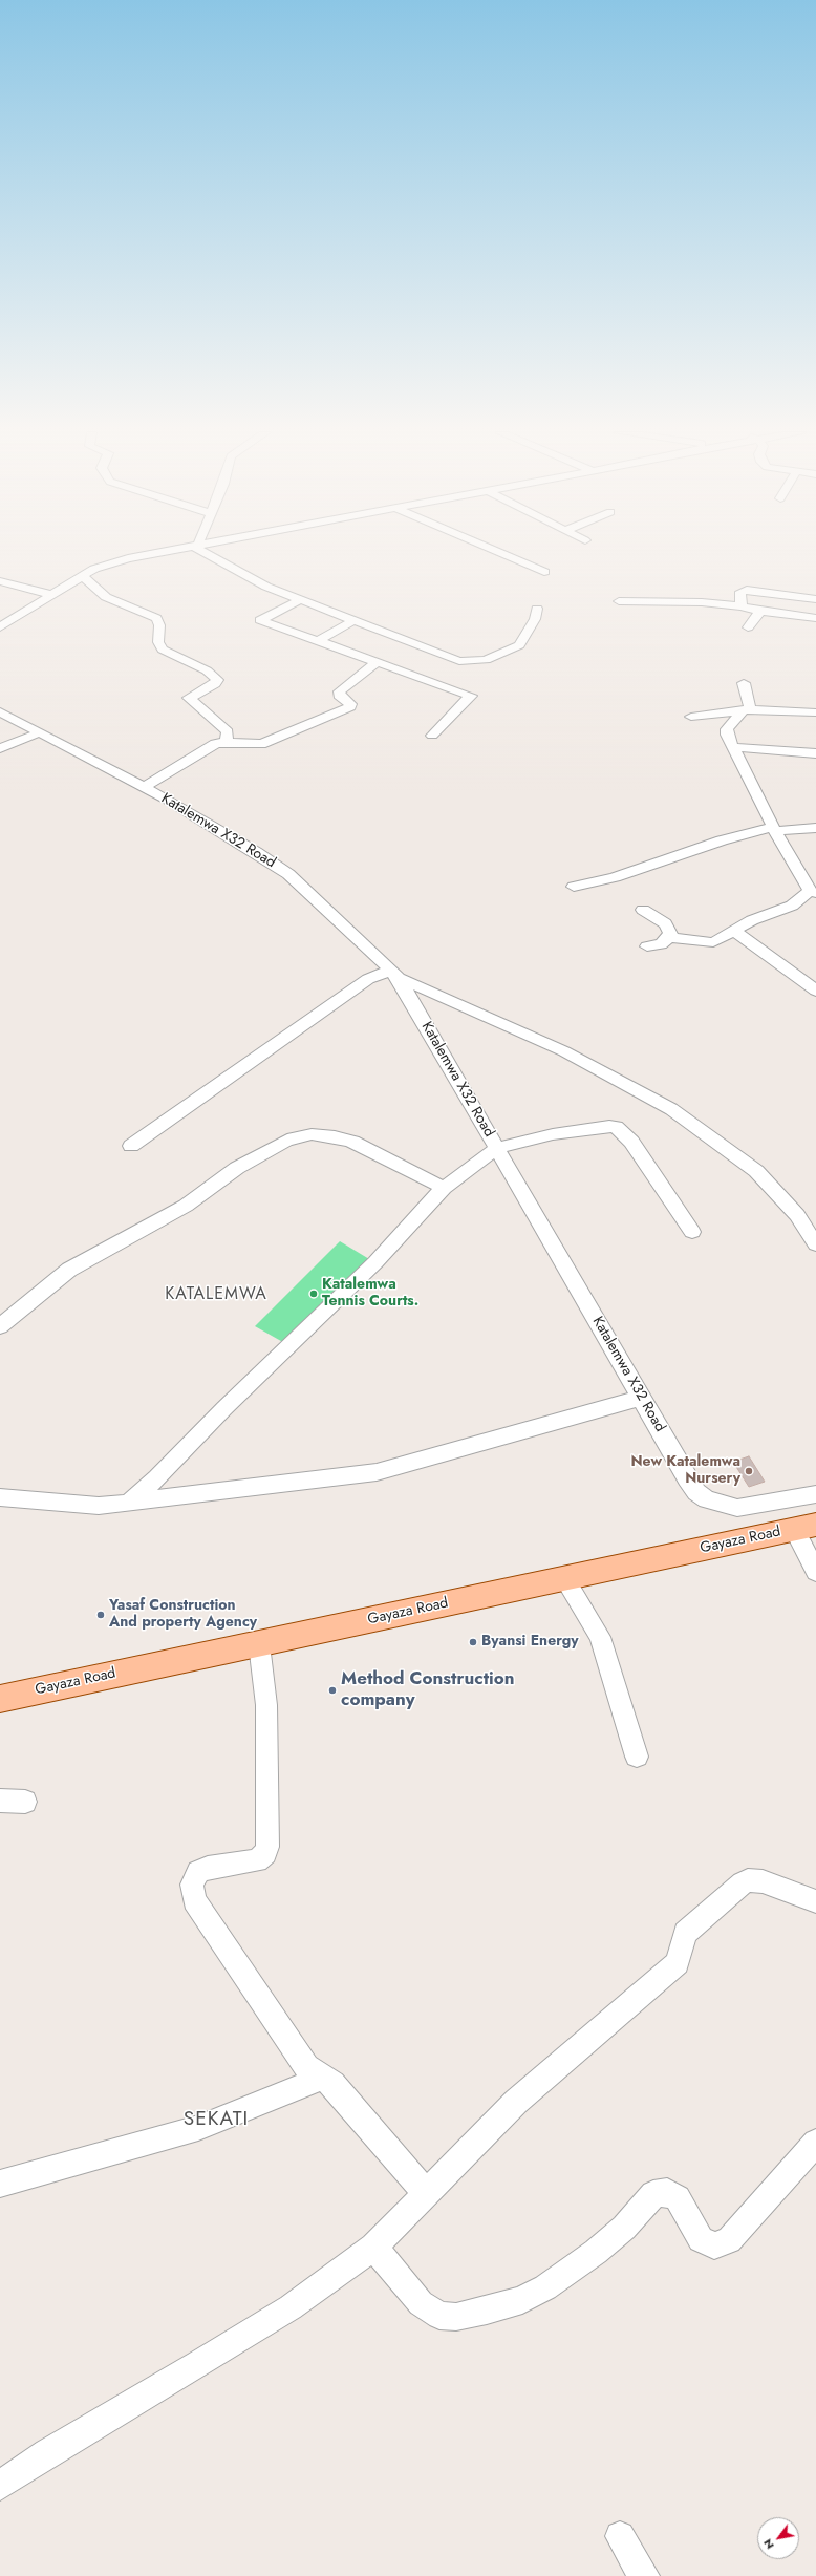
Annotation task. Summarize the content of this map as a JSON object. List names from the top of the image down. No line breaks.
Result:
{"streets":{"main road":["Gayaza Road"],"street":["Katalemwa X32 Road"]},"districts":["KATALEMWA","SEKATI"],"places":["Katalemwa Tennis Courts.","New Katalemwa Nursery","Yasaf Construction And property Agency","Byansi Energy","Method Construction company"],"north":"bottom left"}
